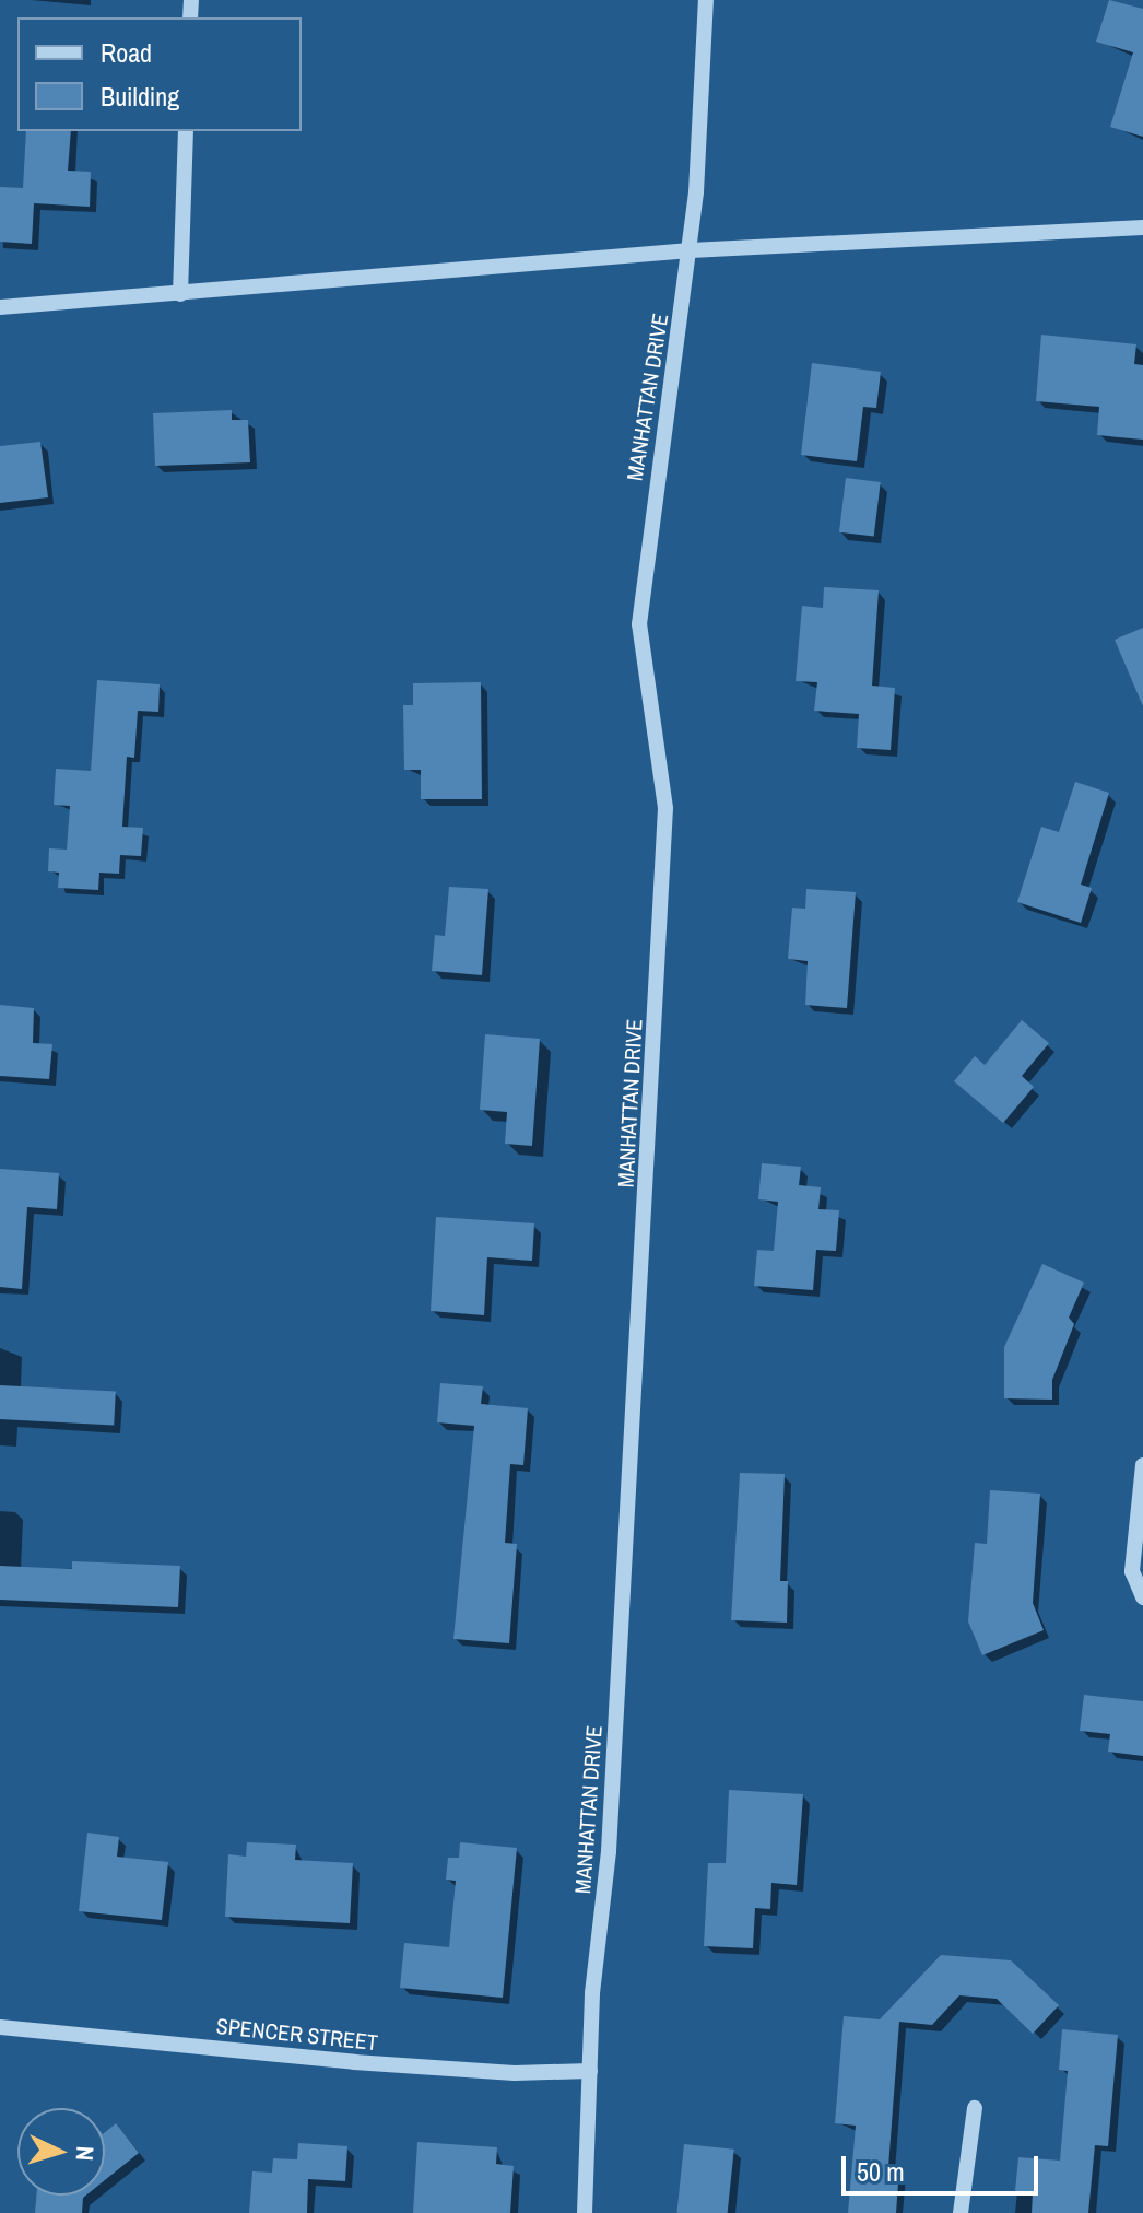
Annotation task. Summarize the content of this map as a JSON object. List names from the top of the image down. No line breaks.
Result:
{"streets":{"street":["MANHATTAN DRIVE","SPENCER STREET"]},"crossings":[["MANHATTAN DRIVE","SPENCER STREET"]],"legend":["Road","Building"],"scale_bar":"50 m","north":"right"}
